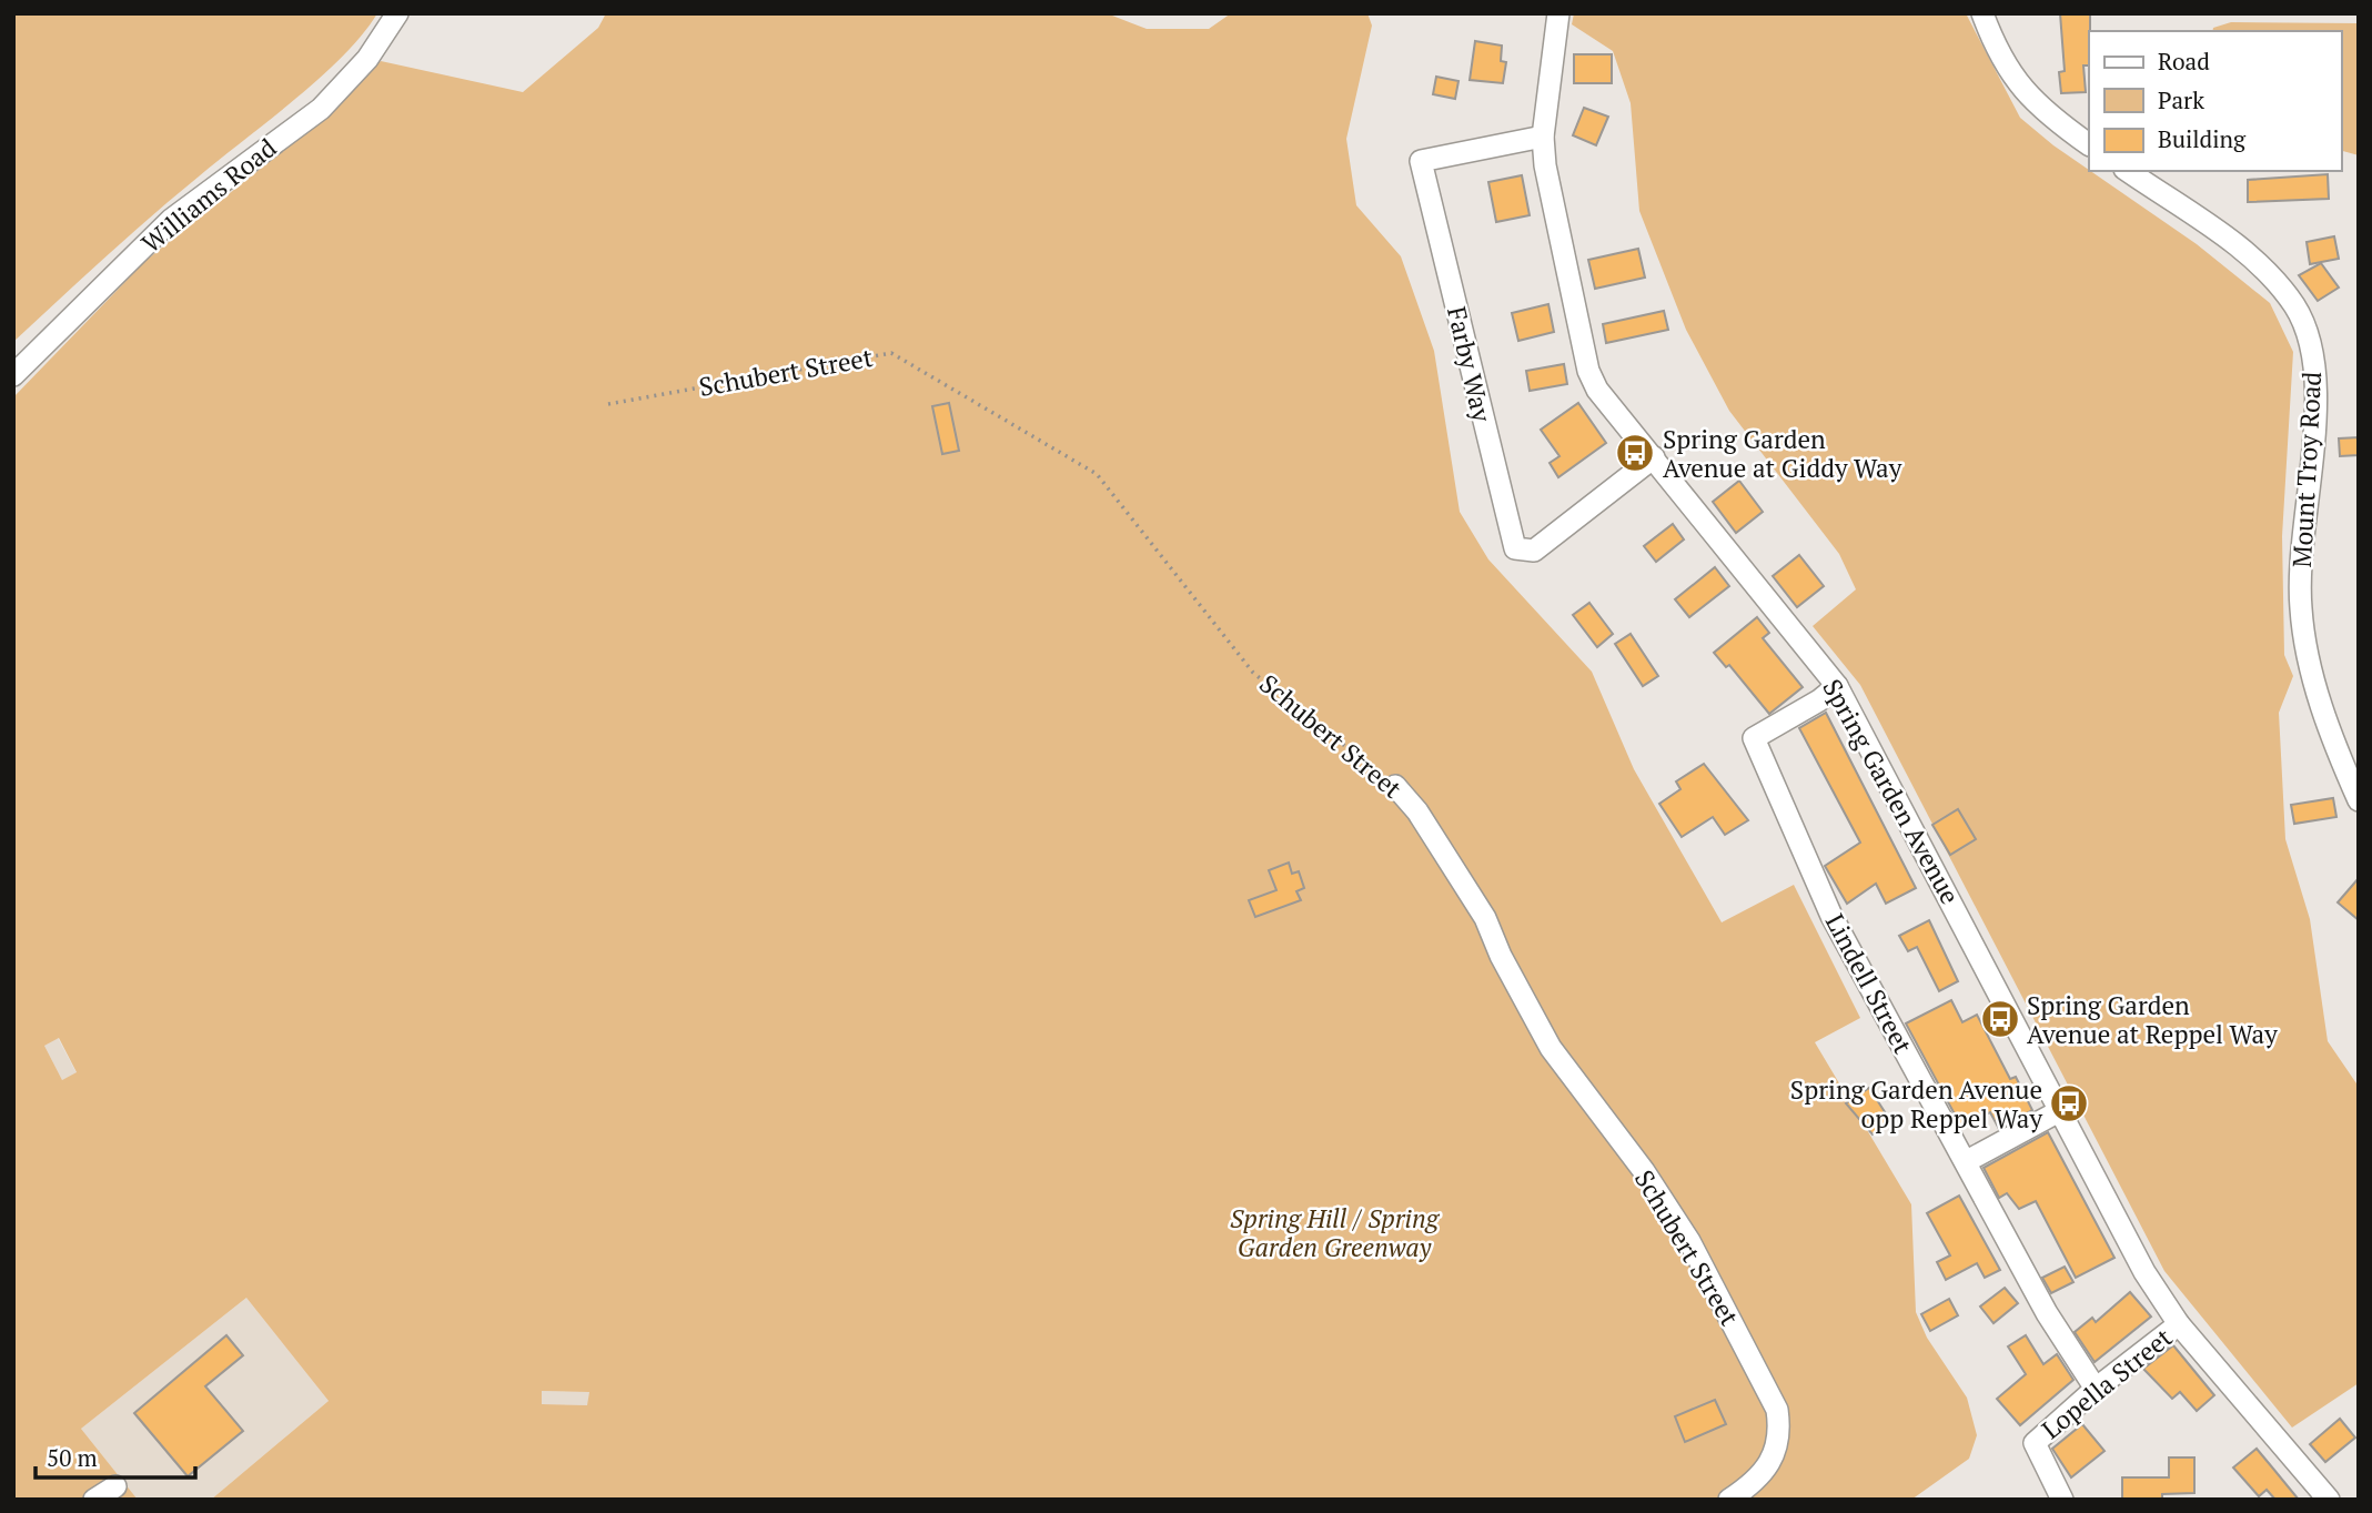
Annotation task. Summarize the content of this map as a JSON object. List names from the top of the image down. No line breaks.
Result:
{"streets":{"street":["Williams Road","Farby Way","Schubert Street","Mount Troy Road","Spring Garden Avenue","Lindell Street","Lopella Street"]},"crossings":[["Farby Way","Spring Garden Avenue"],["Spring Garden Avenue","Lindell Street"],["Spring Garden Avenue","Lopella Street"],["Lindell Street","Lopella Street"]],"parks":["Spring Hill / Spring Garden Greenway"],"places":{"bus stop":["Spring Garden Avenue at Giddy Way","Spring Garden Avenue at Reppel Way","Spring Garden Avenue opp Reppel Way"]},"legend":["Road","Park","Building"],"scale_bar":"50 m"}
